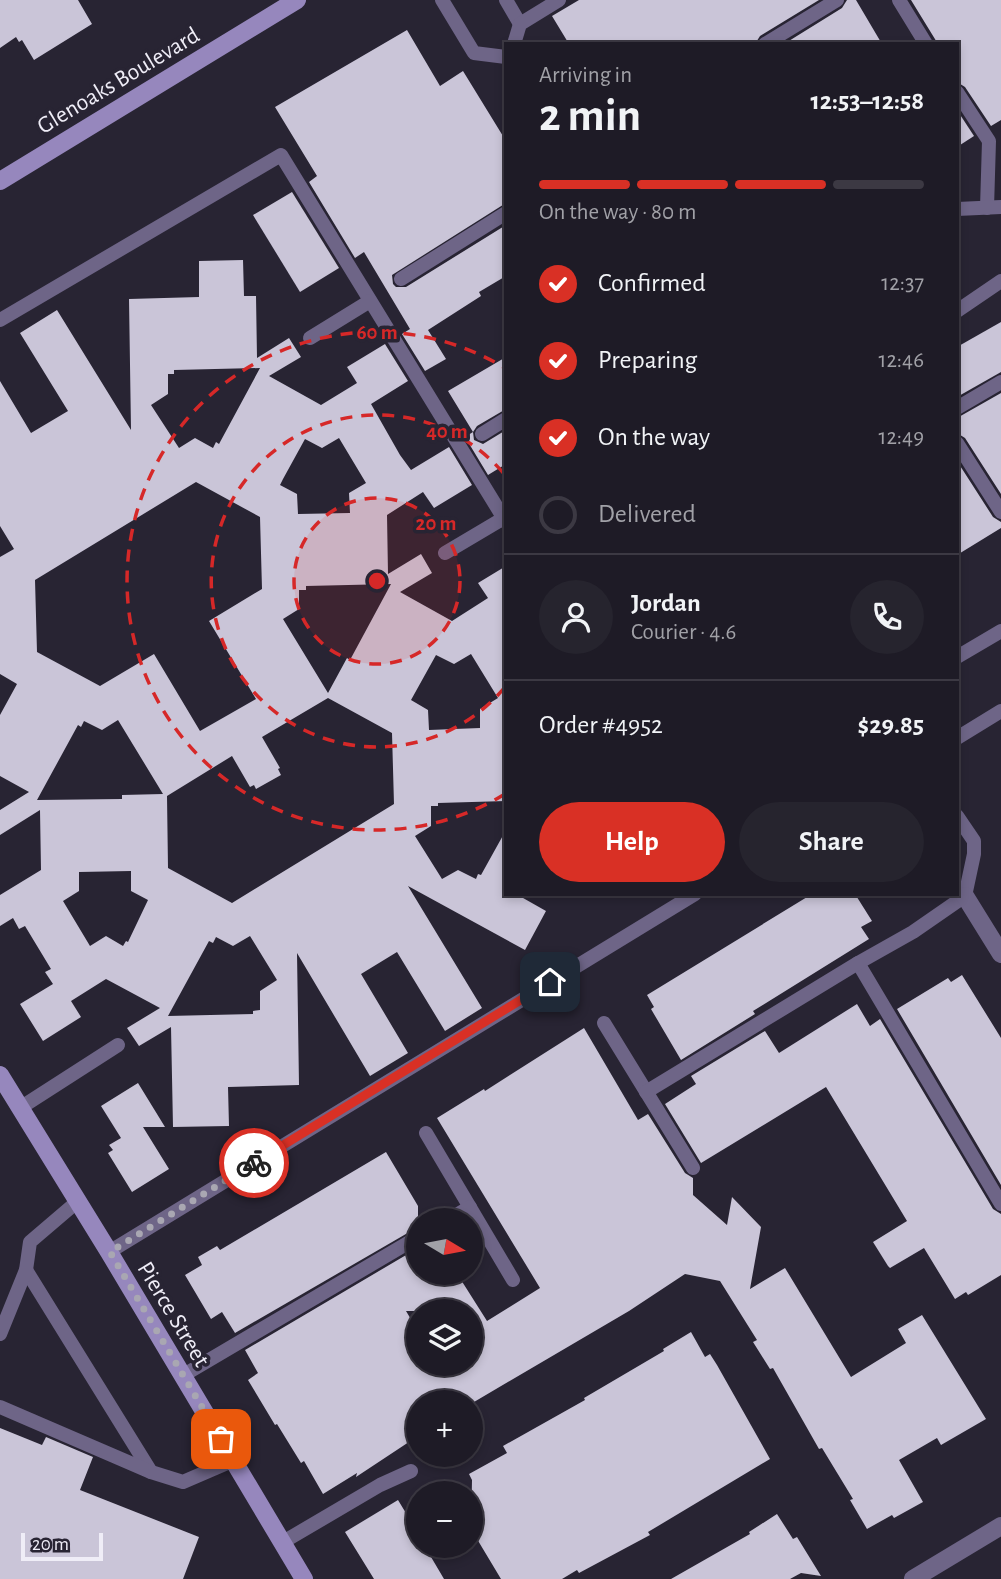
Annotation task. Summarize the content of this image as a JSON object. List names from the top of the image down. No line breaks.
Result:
{"streets":{"street":["Glenoaks Boulevard","Pierce Street"]},"scale_bar":"20 m","north":"right","page":{"heading":["2 min","Arriving in","12:53–12:58"],"panel":["Jordan","Courier · 4.6","Order #4952","$29.85"],"bar":"On the way · 80 m","list":[["Confirmed","12:37"],["Preparing","12:46"],["On the way","12:49"],"Delivered"],"buttons":["Help","Share"],"map_buttons":["+","−"],"scale":"20 m"},"rings":["60 m","40 m","20 m"]}
